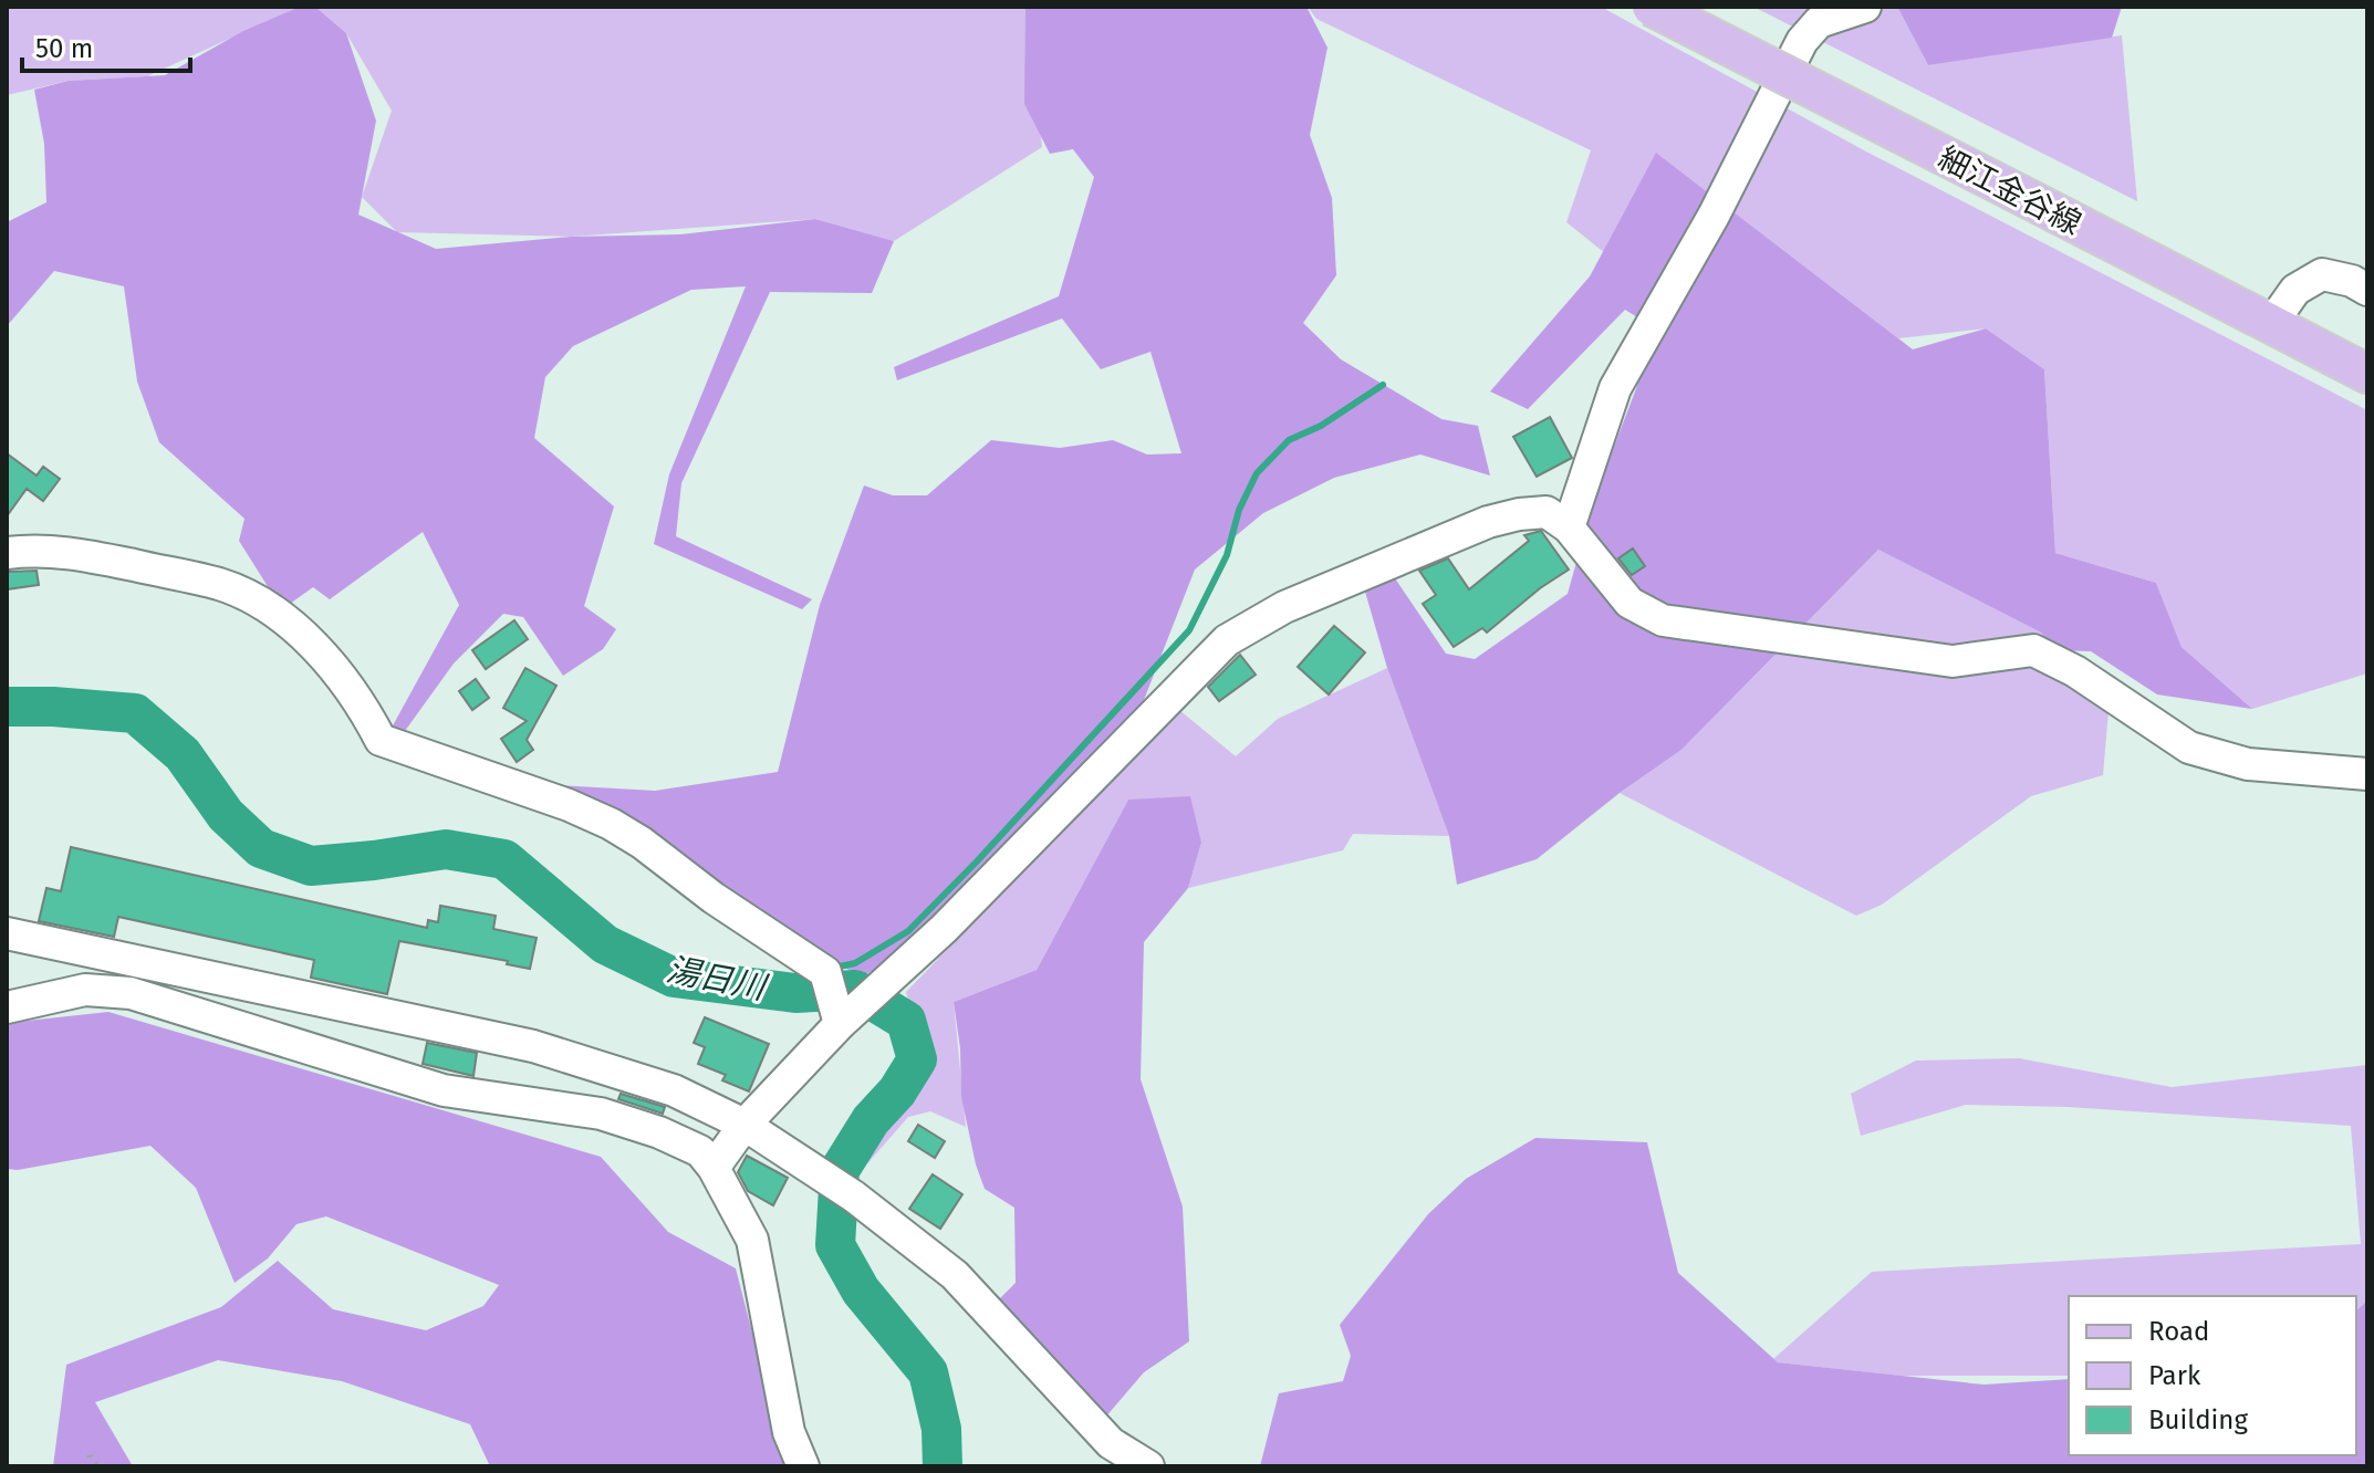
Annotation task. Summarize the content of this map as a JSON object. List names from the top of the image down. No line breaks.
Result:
{"streets":{"main road":["細江金谷線"]},"water":["湯日川"],"legend":["Road","Park","Building"],"scale_bar":"50 m"}
